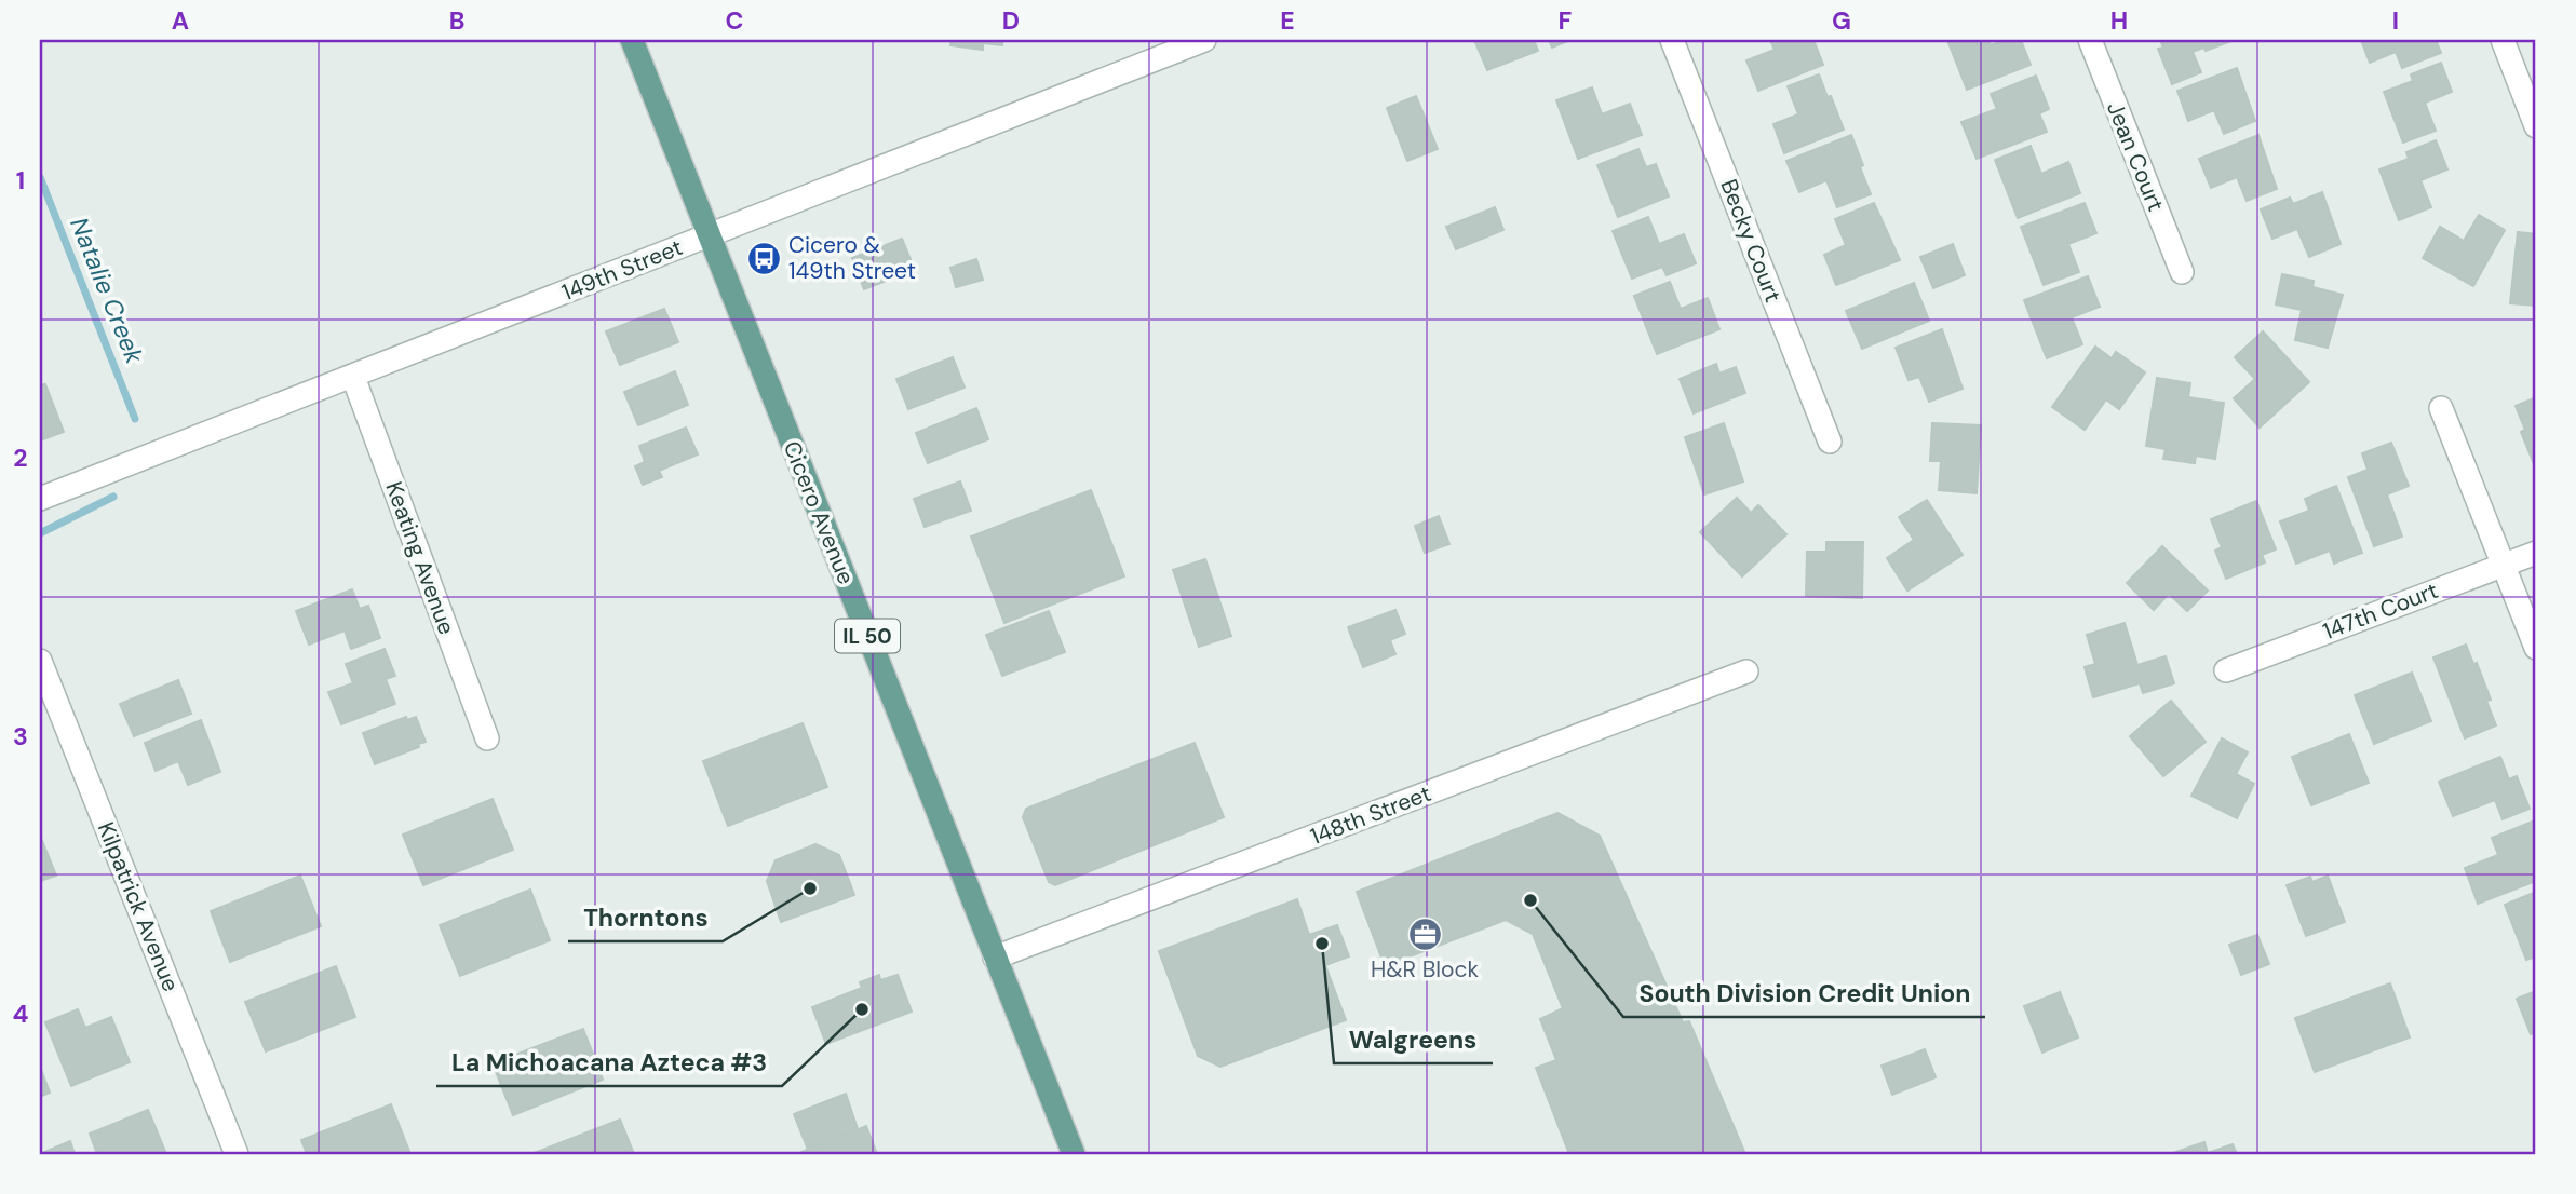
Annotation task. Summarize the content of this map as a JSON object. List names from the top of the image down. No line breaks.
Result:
{"streets":{"main road":["Cicero Avenue","IL 50"],"street":["Jean Court","Becky Court","149th Street","Keating Avenue","147th Court","148th Street","Kilpatrick Avenue"]},"crossings":[["149th Street","Cicero Avenue"],["149th Street","Keating Avenue"],["Cicero Avenue","148th Street"]],"water":["Natalie Creek"],"places":{"bus stop":["Cicero & 149th Street"],"other":["Thorntons","South Division Credit Union","Walgreens","La Michoacana Azteca #3"],"office":["H&R Block"]},"grid":{"columns":["A","B","C","D","E","F","G","H","I"],"rows":["1","2","3","4"]}}
